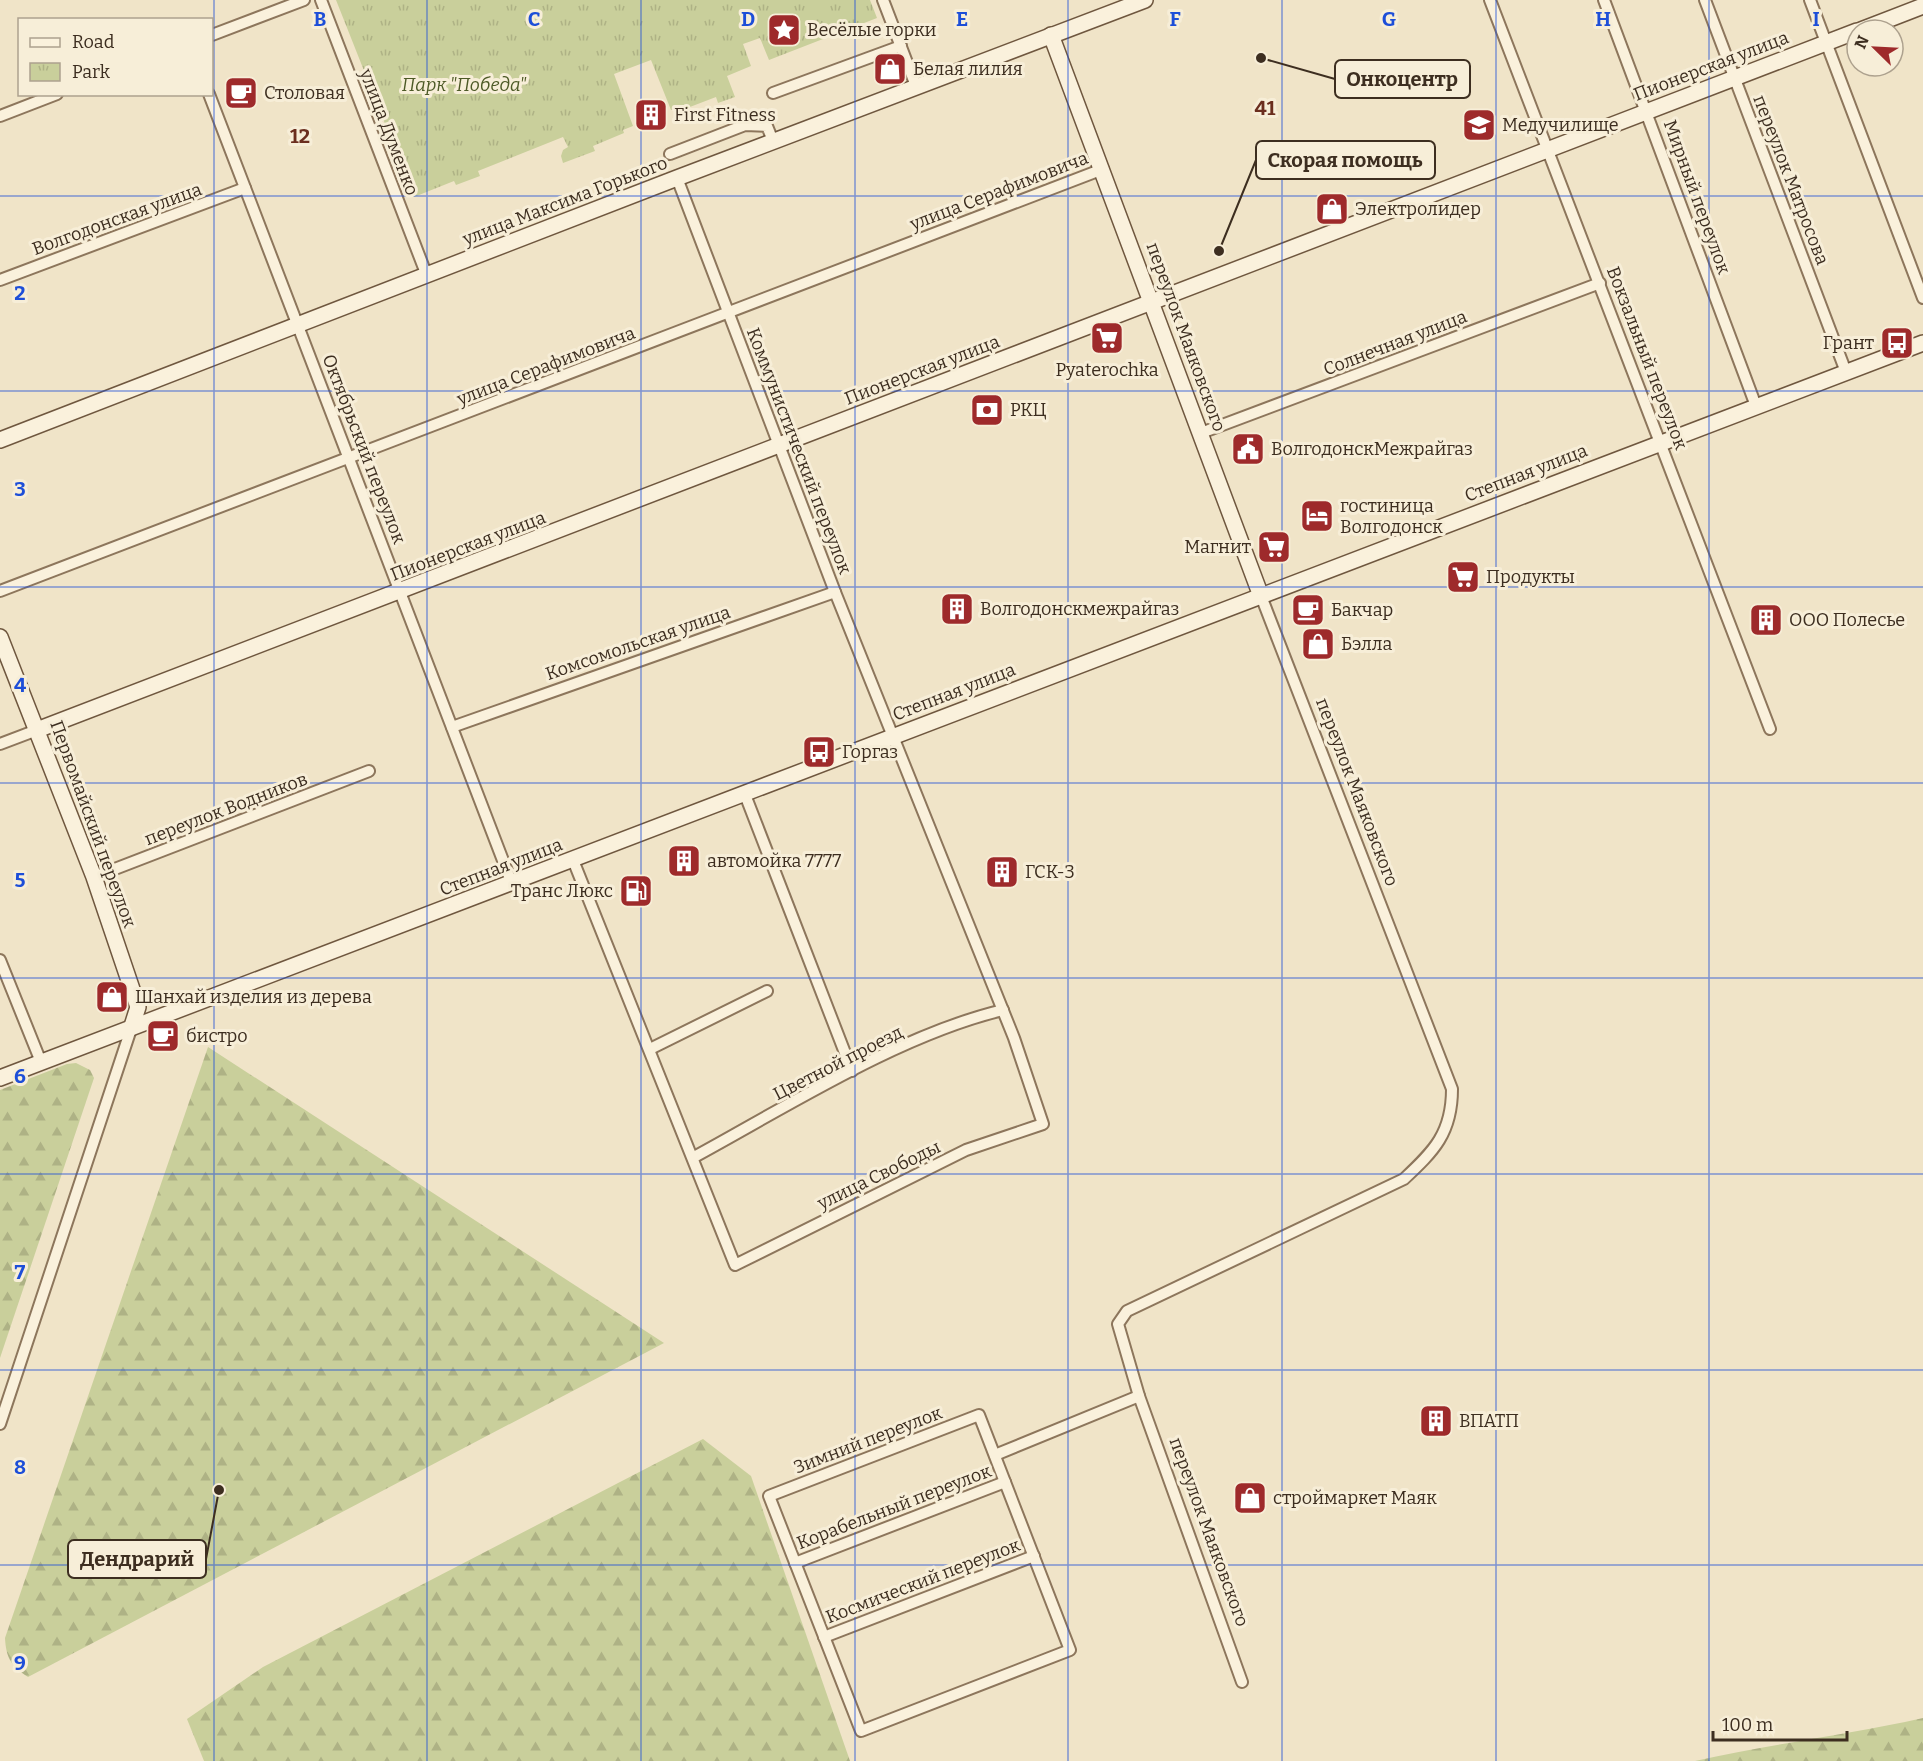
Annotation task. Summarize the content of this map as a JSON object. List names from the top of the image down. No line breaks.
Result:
{"streets":{"street":["Пионерская улица","улица Думенко","переулок Матросова","улица Серафимовича","Мирный переулок","улица Максима Горького","Волгодонская улица","переулок Маяковского","Солнечная улица","Вокзальный переулок","Октябрьский переулок","Коммунистический переулок","Степная улица","Комсомольская улица","переулок Водников","Первомайский переулок","Цветной проезд","улица Свободы","Зимний переулок","Корабельный переулок","Космический переулок"]},"crossings":[["Пионерская улица","переулок Матросова"],["Пионерская улица","Мирный переулок"],["Пионерская улица","переулок Маяковского"],["Пионерская улица","Вокзальный переулок"],["Пионерская улица","Октябрьский переулок"],["Пионерская улица","Коммунистический переулок"],["Пионерская улица","Первомайский переулок"],["улица Думенко","улица Максима Горького"],["переулок Матросова","Степная улица"],["улица Серафимовича","переулок Маяковского"],["улица Серафимовича","Октябрьский переулок"],["улица Серафимовича","Коммунистический переулок"],["Мирный переулок","Степная улица"],["улица Максима Горького","переулок Маяковского"],["улица Максима Горького","Октябрьский переулок"],["улица Максима Горького","Коммунистический переулок"],["Волгодонская улица","Октябрьский переулок"],["переулок Маяковского","Солнечная улица"],["переулок Маяковского","Степная улица"],["Солнечная улица","Вокзальный переулок"],["Вокзальный переулок","Степная улица"],["Октябрьский переулок","Степная улица"],["Октябрьский переулок","Комсомольская улица"],["Коммунистический переулок","Степная улица"],["Коммунистический переулок","Комсомольская улица"],["Коммунистический переулок","Цветной проезд"],["Коммунистический переулок","улица Свободы"],["Степная улица","Первомайский переулок"],["переулок Водников","Первомайский переулок"],["Цветной проезд","улица Свободы"],["Зимний переулок","Корабельный переулок"]],"districts":["41","12"],"parks":["Парк \"Победа\""],"places":{"place":["Весёлые горки"],"other":["Онкоцентр","Скорая помощь","Дендрарий"],"shop":["Белая лилия","Электролидер","Бэлла","Шанхай изделия из дерева","строймаркет Маяк"],"cafe":["Столовая","Бакчар","бистро"],"building":["First Fitness","Волгодонскмежрайгаз","ООО Полесье","автомойка 7777","ГСК-3","ВПАТП"],"school or university":["Медучилище"],"supermarket":["Pyaterochka","Магнит","Продукты"],"bus stop":["Грант","Горгаз"],"bank":["РКЦ"],"public building":["ВолгодонскМежрайгаз"],"hotel":["гостиница Волгодонск"],"fuel station":["Транс Люкс"]},"legend":["Road","Park"],"scale_bar":"100 m","north":"top left","grid":{"columns":["B","C","D","E","F","G","H","I"],"rows":["2","3","4","5","6","7","8","9"]}}
